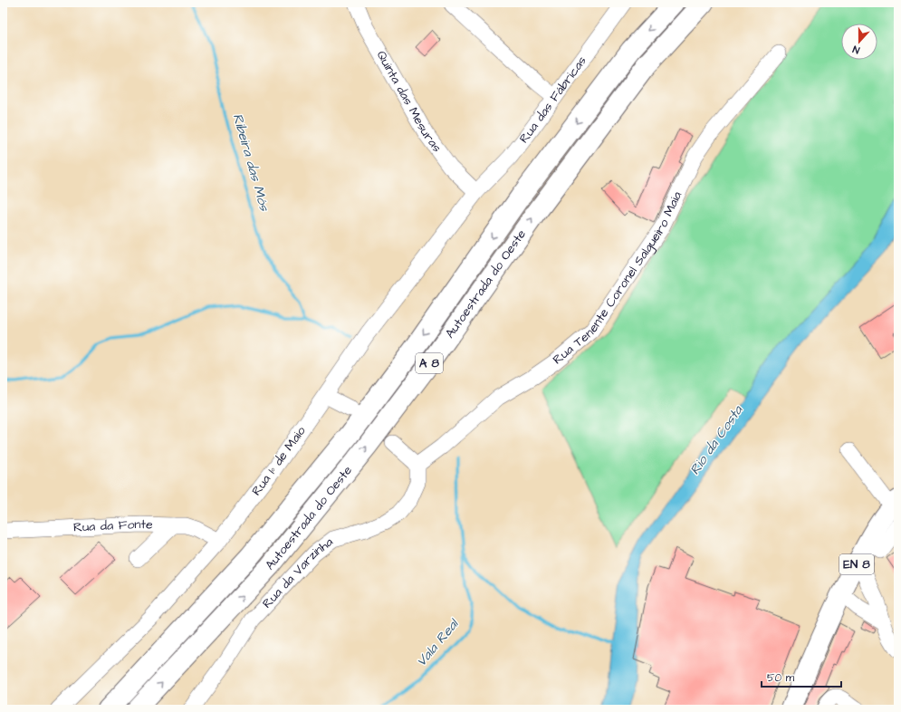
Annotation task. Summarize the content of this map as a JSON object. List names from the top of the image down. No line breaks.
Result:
{"streets":{"main road":["Autoestrada do Oeste","A 8","EN 8"],"street":["Rua das Fábricas","Quinta das Mesuras","Rua Tenente Coronel Salgueiro Maia","Rua 1º de Maio","Rua da Fonte","Rua da Varzinha"]},"crossings":[["Rua das Fábricas","Quinta das Mesuras"],["Rua das Fábricas","Rua 1º de Maio"],["Quinta das Mesuras","Rua 1º de Maio"],["Rua Tenente Coronel Salgueiro Maia","Rua da Varzinha"],["Rua 1º de Maio","Rua da Fonte"]],"water":["Ribeira das Mós","Rio da Costa","Vala Real"],"scale_bar":"50 m","north":"bottom"}
